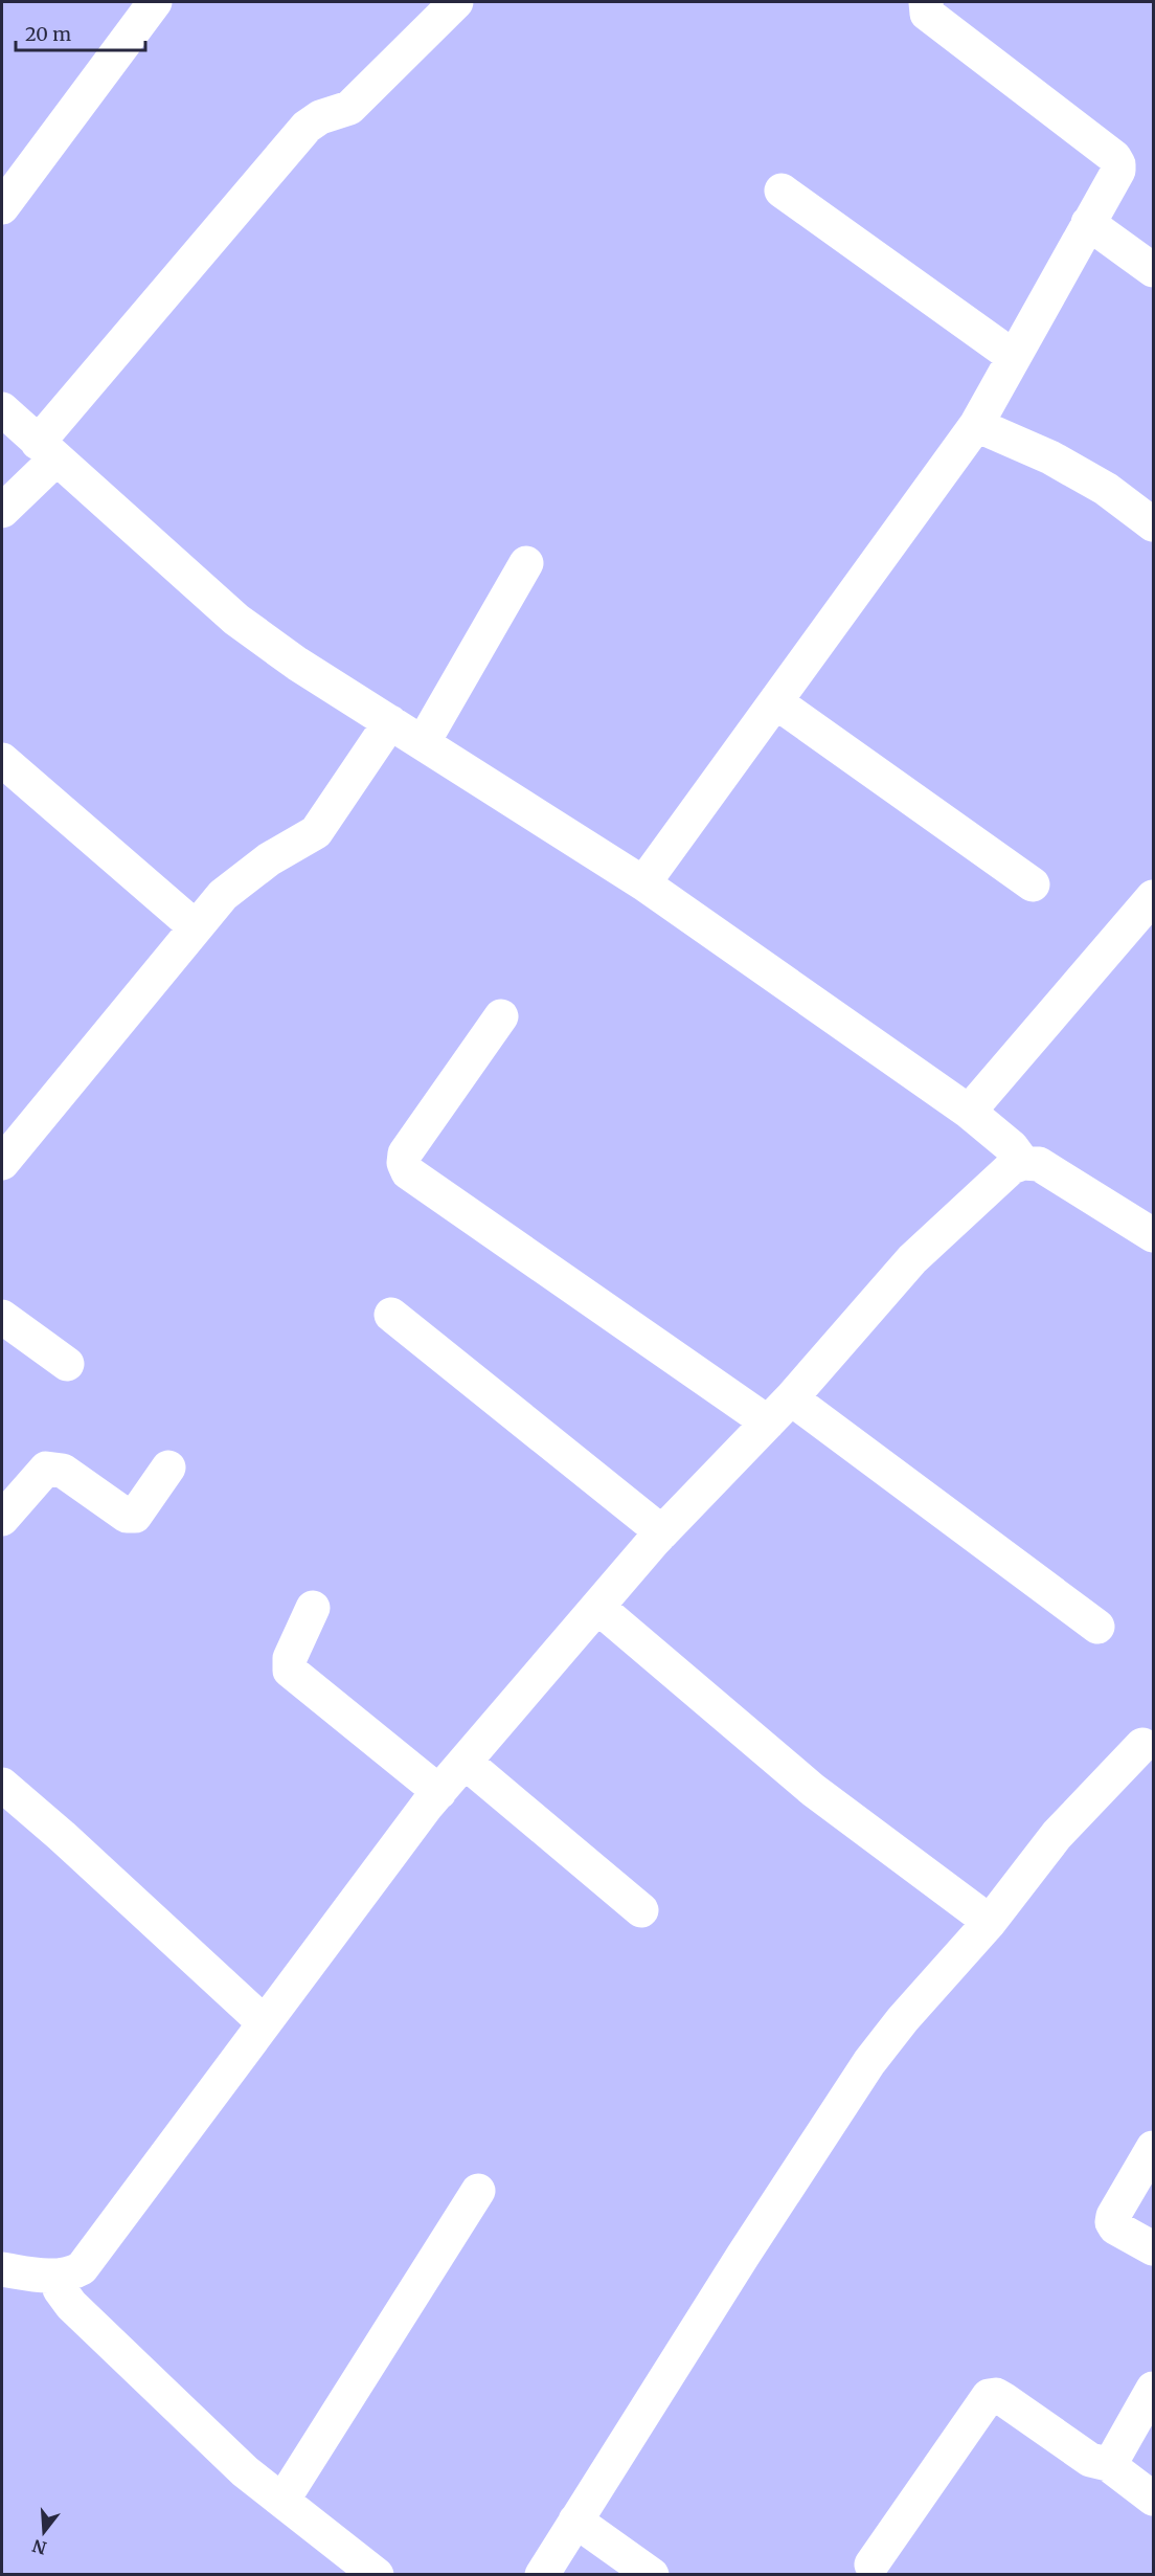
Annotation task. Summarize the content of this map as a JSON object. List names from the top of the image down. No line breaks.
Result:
{"scale_bar":"20 m","north":"bottom"}
